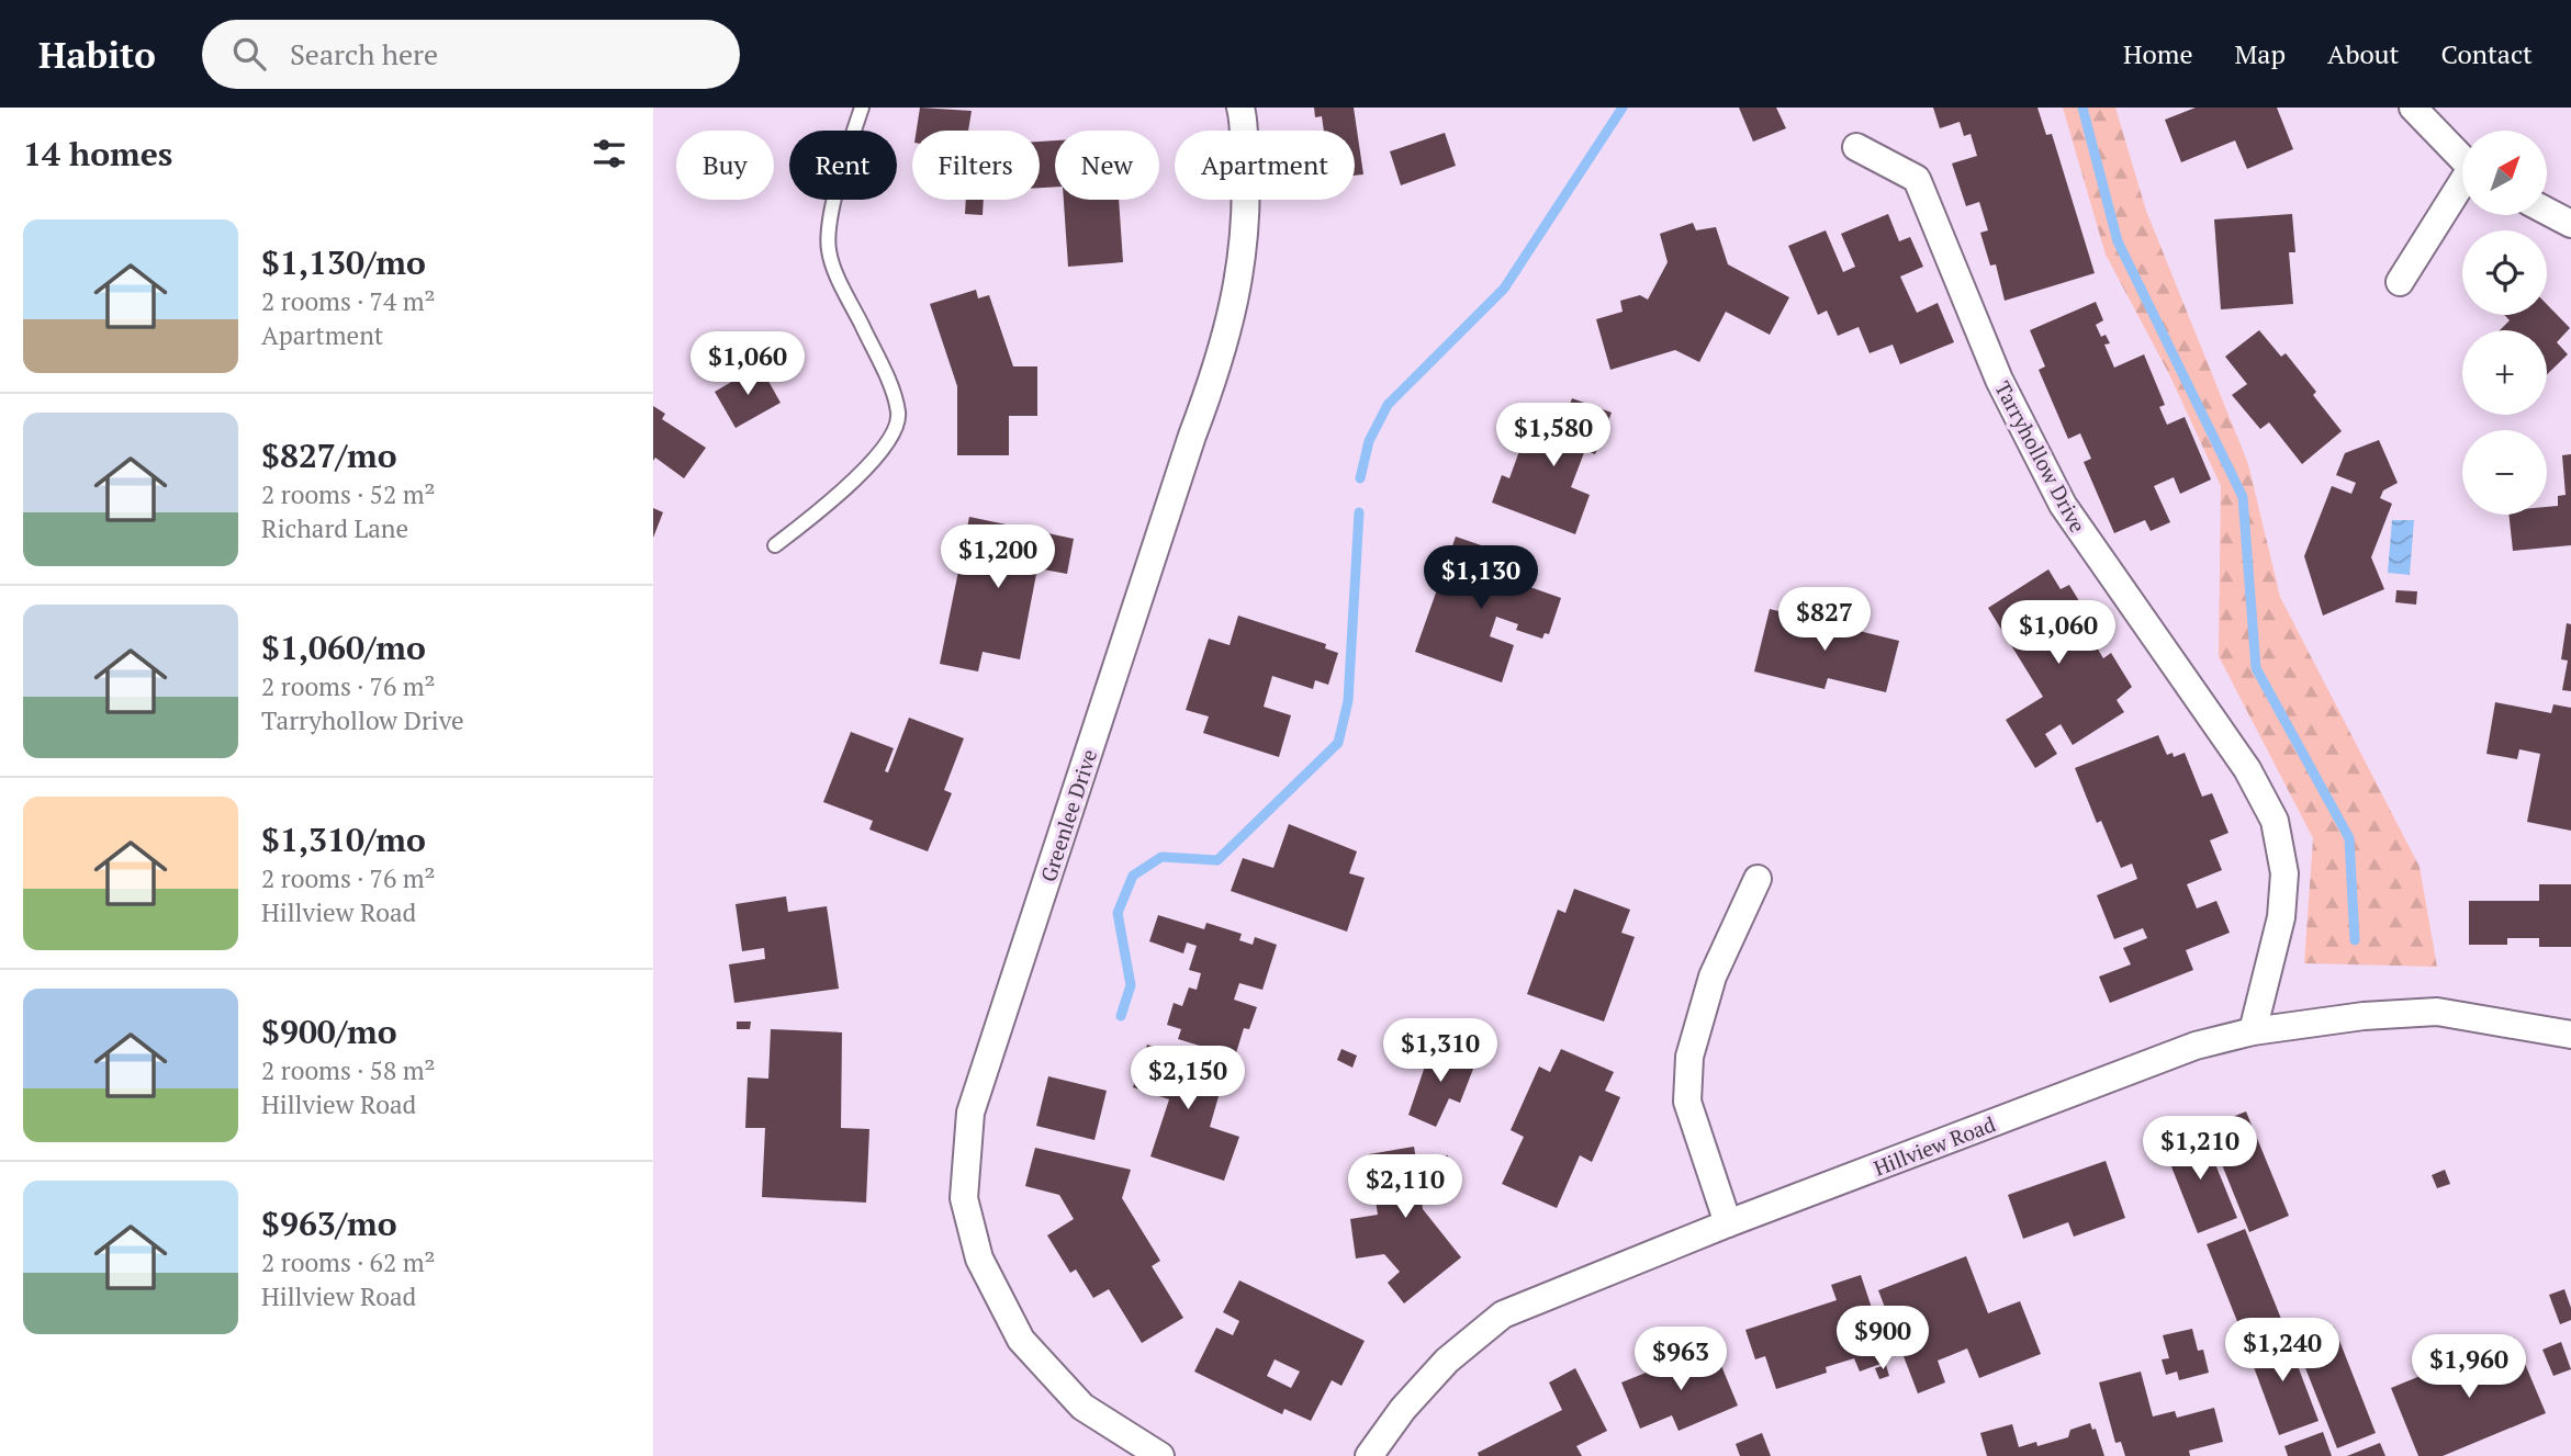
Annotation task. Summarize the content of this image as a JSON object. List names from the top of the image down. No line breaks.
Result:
{"streets":{"street":["Tarryhollow Drive","Greenlee Drive","Hillview Road"]},"crossings":[["Tarryhollow Drive","Hillview Road"]],"north":"top right","page":{"header":"Habito","search":"Search here","nav":["Home","Map","About","Contact"],"heading":"14 homes","map_buttons":["+","−"],"chip":["Buy","Rent","Filters","New","Apartment"],"list":[{"name":"$1,130/mo","note":"2 rooms · 74 m² · Apartment"},{"name":"$827/mo","note":"2 rooms · 52 m² · Richard Lane"},{"name":"$1,060/mo","note":"2 rooms · 76 m² · Tarryhollow Drive"},{"name":"$1,310/mo","note":"2 rooms · 76 m² · Hillview Road"},{"name":"$900/mo","note":"2 rooms · 58 m² · Hillview Road"},{"name":"$963/mo","note":"2 rooms · 62 m² · Hillview Road"}],"price":["$1,060","$1,580","$1,200","$1,130","$827","$1,060","$1,310","$2,150","$1,210","$2,110","$900","$1,240","$963","$1,960"]}}
